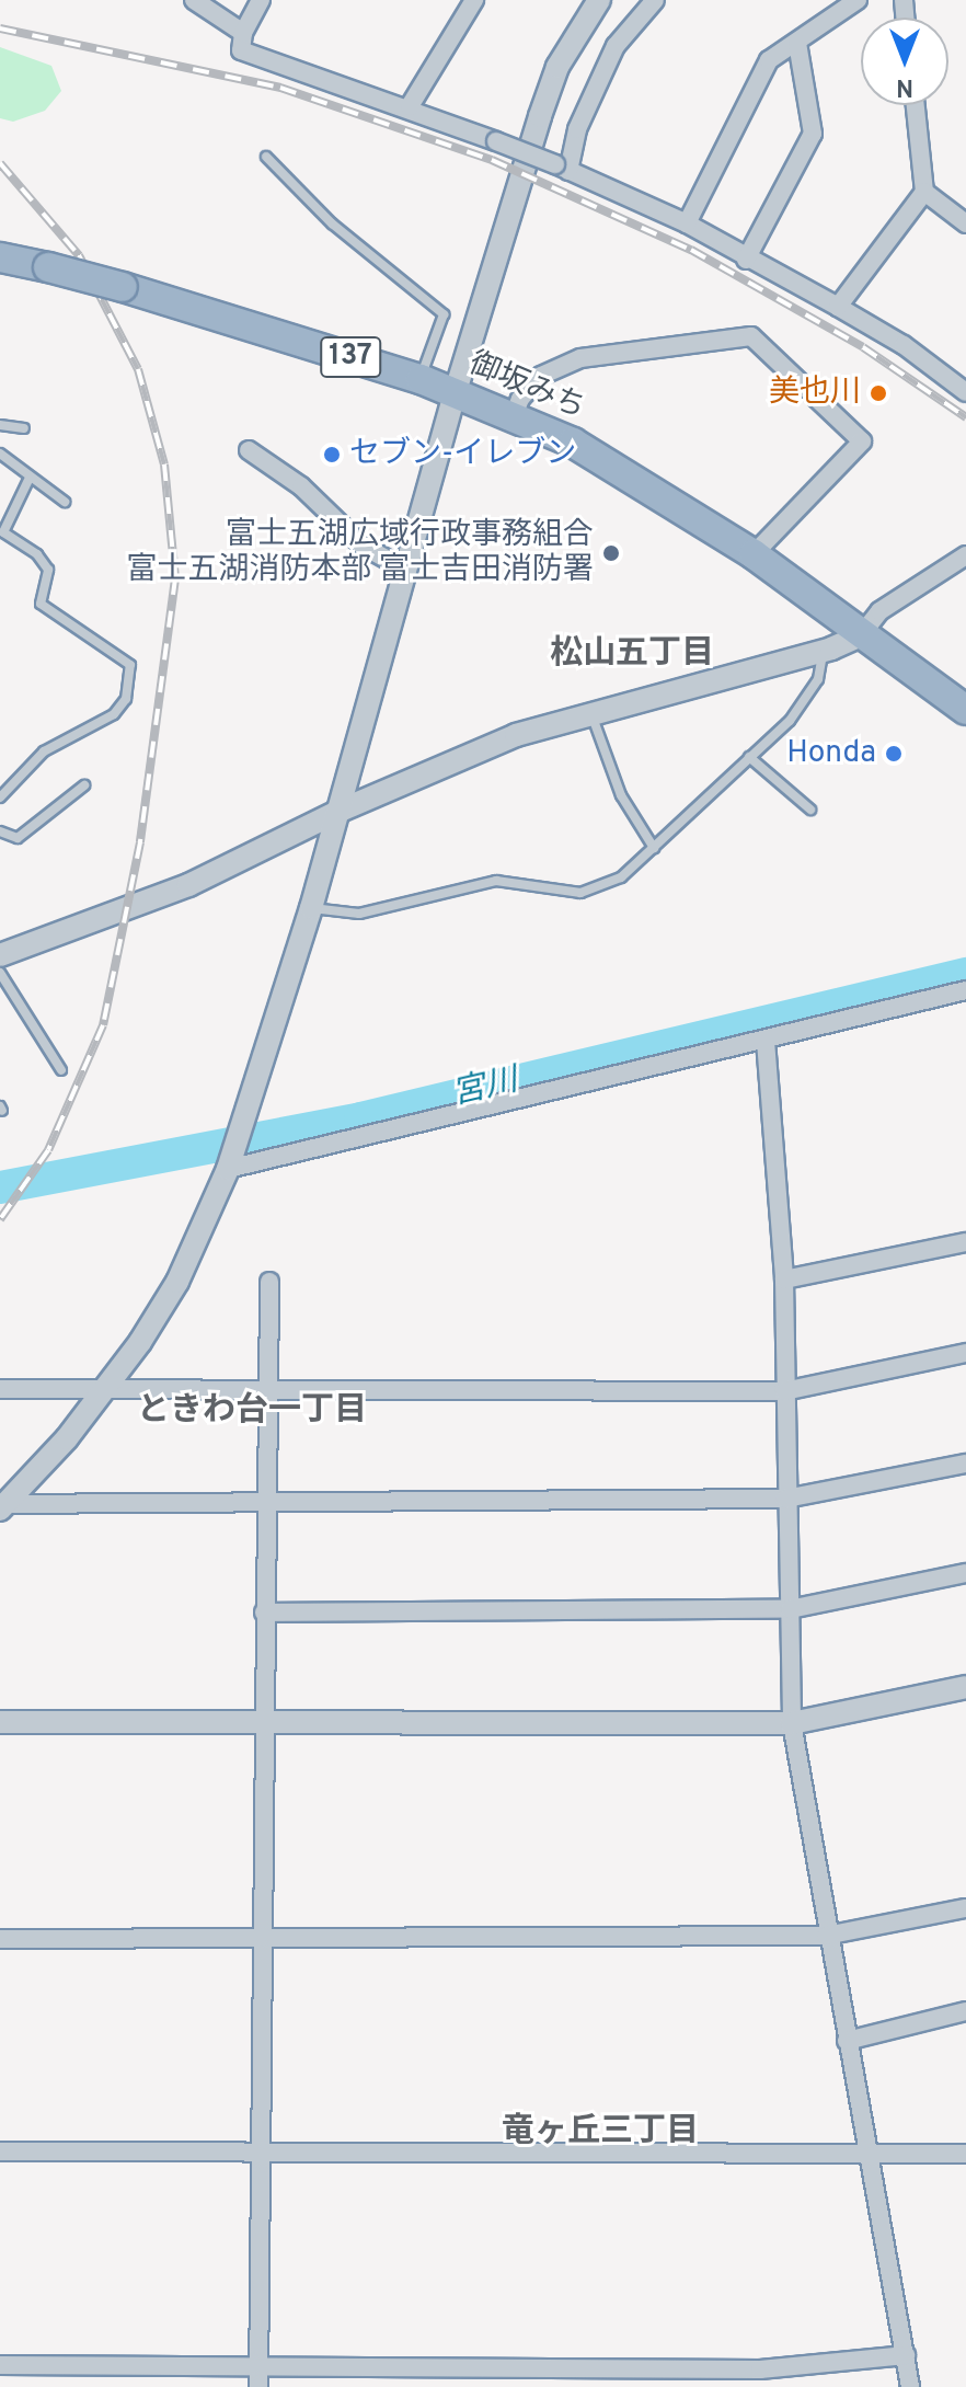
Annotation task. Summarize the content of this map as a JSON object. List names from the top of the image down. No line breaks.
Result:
{"streets":{"highway":["137","御坂みち"]},"districts":["松山五丁目","ときわ台一丁目","竜ヶ丘三丁目"],"water":["宮川"],"places":["美也川","セブン-イレブン","富士五湖広域行政事務組合 富士五湖消防本部 富士吉田消防署","Honda"],"north":"bottom"}
